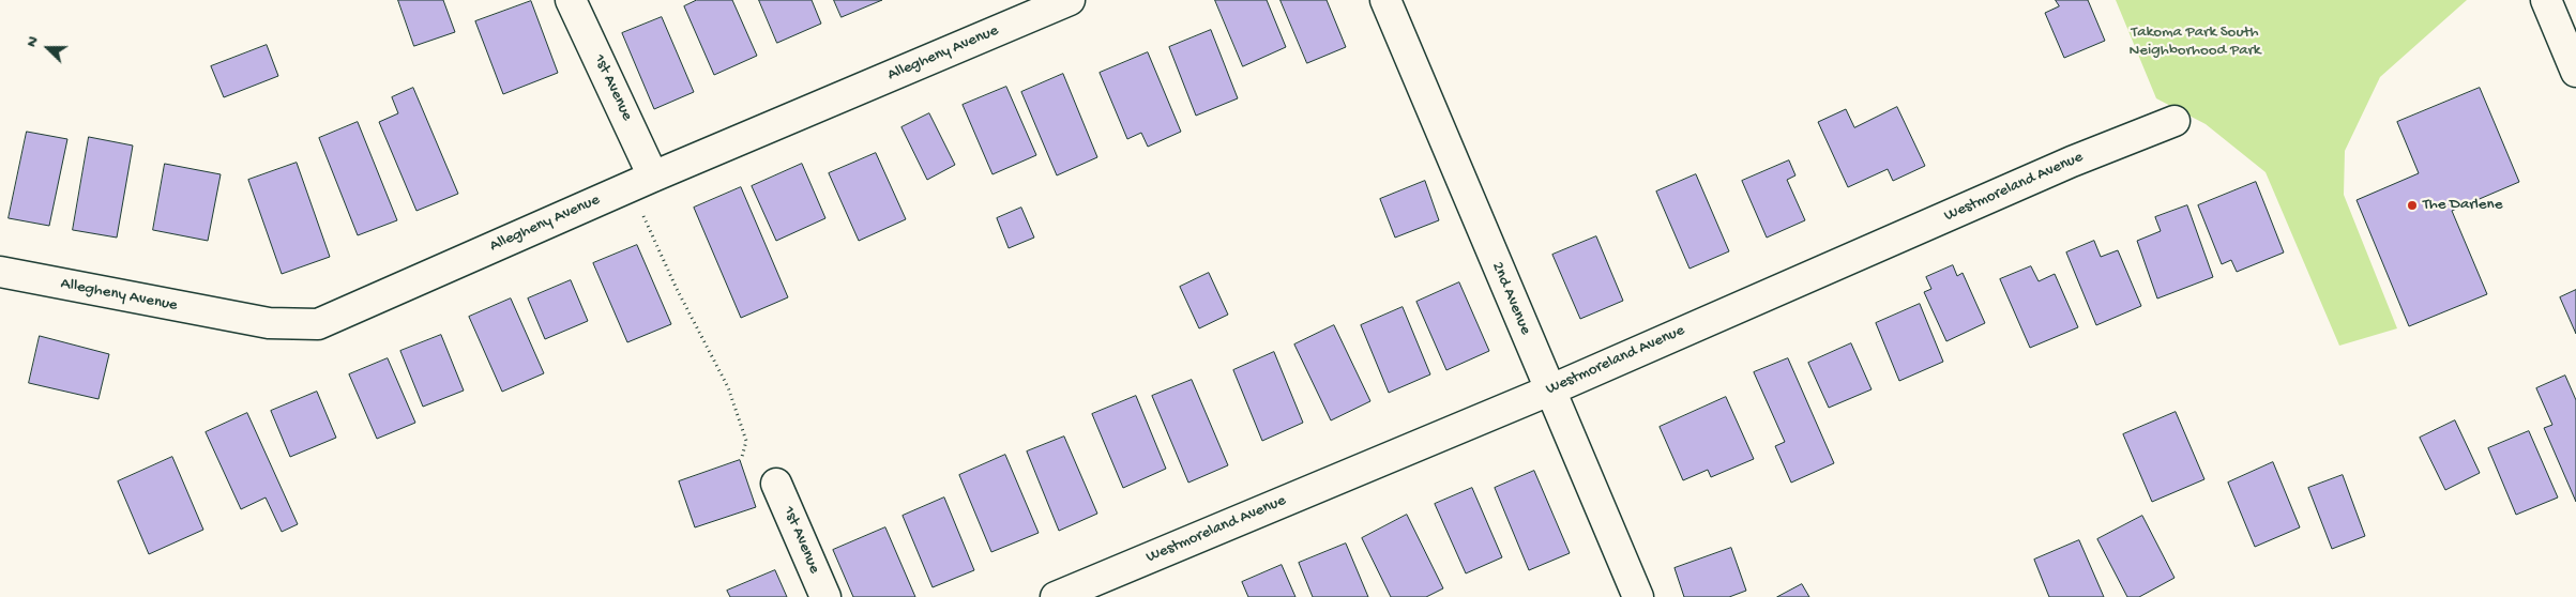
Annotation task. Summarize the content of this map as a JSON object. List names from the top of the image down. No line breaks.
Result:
{"streets":{"street":["Allegheny Avenue","1st Avenue","Westmoreland Avenue","2nd Avenue"]},"crossings":[["Allegheny Avenue","1st Avenue"],["Westmoreland Avenue","2nd Avenue"]],"parks":["Takoma Park South Neighborhood Park"],"places":["The Darlene"],"north":"left"}
